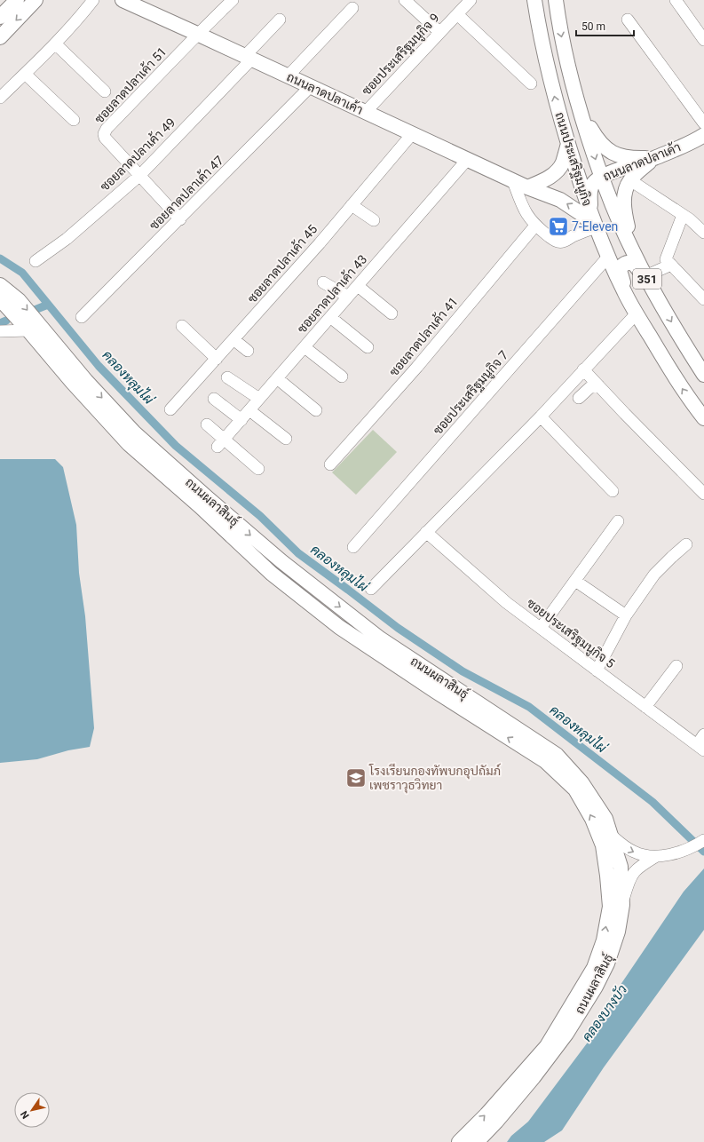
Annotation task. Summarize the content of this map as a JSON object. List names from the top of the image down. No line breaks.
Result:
{"streets":{"main road":["ถนนลาดปลาเค้า","ถนนประเสริฐมนูกิจ","351","ถนนผลาสินธุ์"],"street":["ซอยประเสริฐมนูกิจ 9","ซอยลาดปลาเค้า 51","ซอยลาดปลาเค้า 49","ซอยลาดปลาเค้า 47","ซอยลาดปลาเค้า 45","ซอยลาดปลาเค้า 43","ซอยลาดปลาเค้า 41","ซอยประเสริฐมนูกิจ 7","ซอยประเสริฐมนูกิจ 5"]},"crossings":[["ซอยประเสริฐมนูกิจ 9","ถนนลาดปลาเค้า"],["ซอยลาดปลาเค้า 51","ถนนลาดปลาเค้า"],["ซอยลาดปลาเค้า 51","ซอยลาดปลาเค้า 49"],["ซอยลาดปลาเค้า 51","ซอยลาดปลาเค้า 47"],["ถนนลาดปลาเค้า","ซอยลาดปลาเค้า 49"],["ถนนลาดปลาเค้า","ถนนประเสริฐมนูกิจ"],["ถนนลาดปลาเค้า","ซอยลาดปลาเค้า 47"],["ถนนลาดปลาเค้า","ซอยลาดปลาเค้า 45"],["ถนนลาดปลาเค้า","ซอยลาดปลาเค้า 43"],["ถนนประเสริฐมนูกิจ","ซอยประเสริฐมนูกิจ 7"]],"water":["คลองหลุมไผ่","คลองบางบัว"],"places":{"supermarket":["7-Eleven"],"school or university":["โรงเรียนกองทัพบกอุปถัมภ์ เพชราวุธวิทยา"]},"scale_bar":"50 m","north":"bottom left"}
